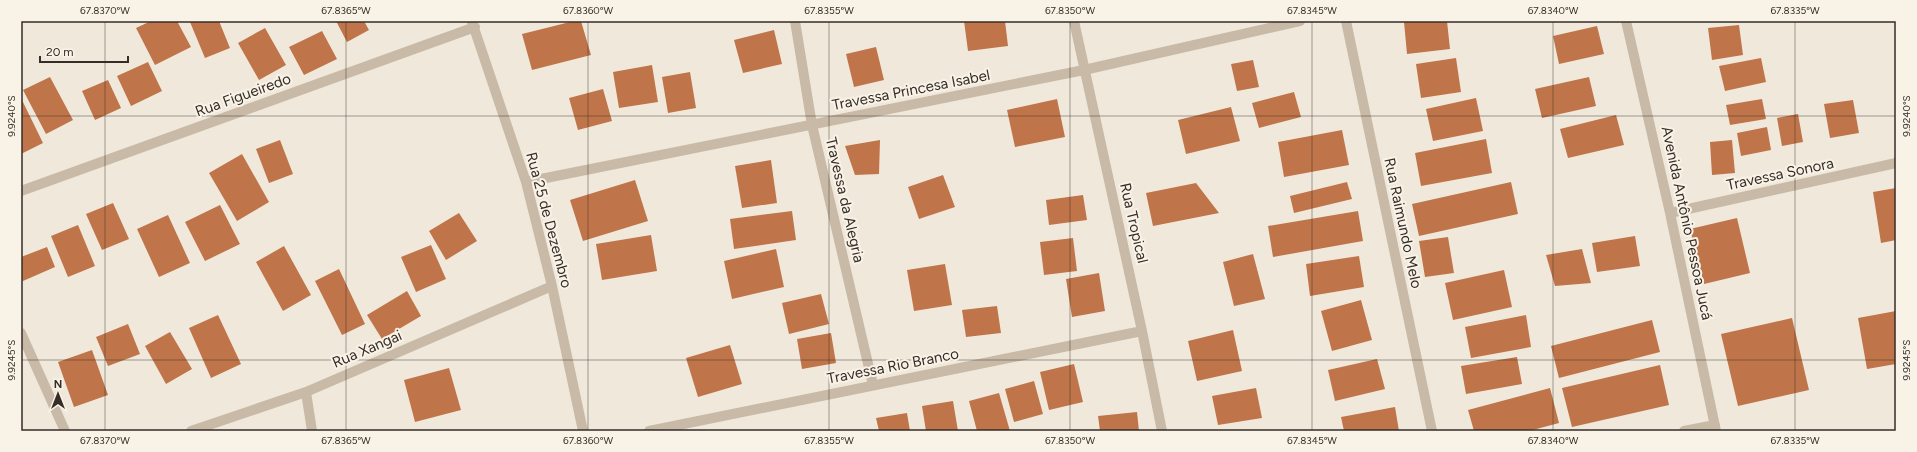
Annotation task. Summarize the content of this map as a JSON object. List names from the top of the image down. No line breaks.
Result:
{"streets":{"street":["Travessa Princesa Isabel","Rua Figueiredo","Travessa Sonora","Travessa da Alegria","Rua 25 de Dezembro","Rua Tropical","Rua Raimundo Melo","Avenida Antônio Pessoa Jucá","Rua Xangai","Travessa Rio Branco"]},"crossings":[["Travessa Princesa Isabel","Travessa da Alegria"],["Travessa Princesa Isabel","Rua 25 de Dezembro"],["Travessa Princesa Isabel","Rua Tropical"],["Rua Figueiredo","Rua 25 de Dezembro"],["Travessa Sonora","Avenida Antônio Pessoa Jucá"],["Travessa da Alegria","Travessa Rio Branco"],["Rua 25 de Dezembro","Rua Xangai"],["Rua Tropical","Travessa Rio Branco"]],"scale_bar":"20 m","north":"top","coordinates":["67.8370°W","67.8365°W","67.8360°W","67.8355°W","67.8350°W","67.8345°W","67.8340°W","67.8335°W","9.9240°S","9.9245°S"]}
